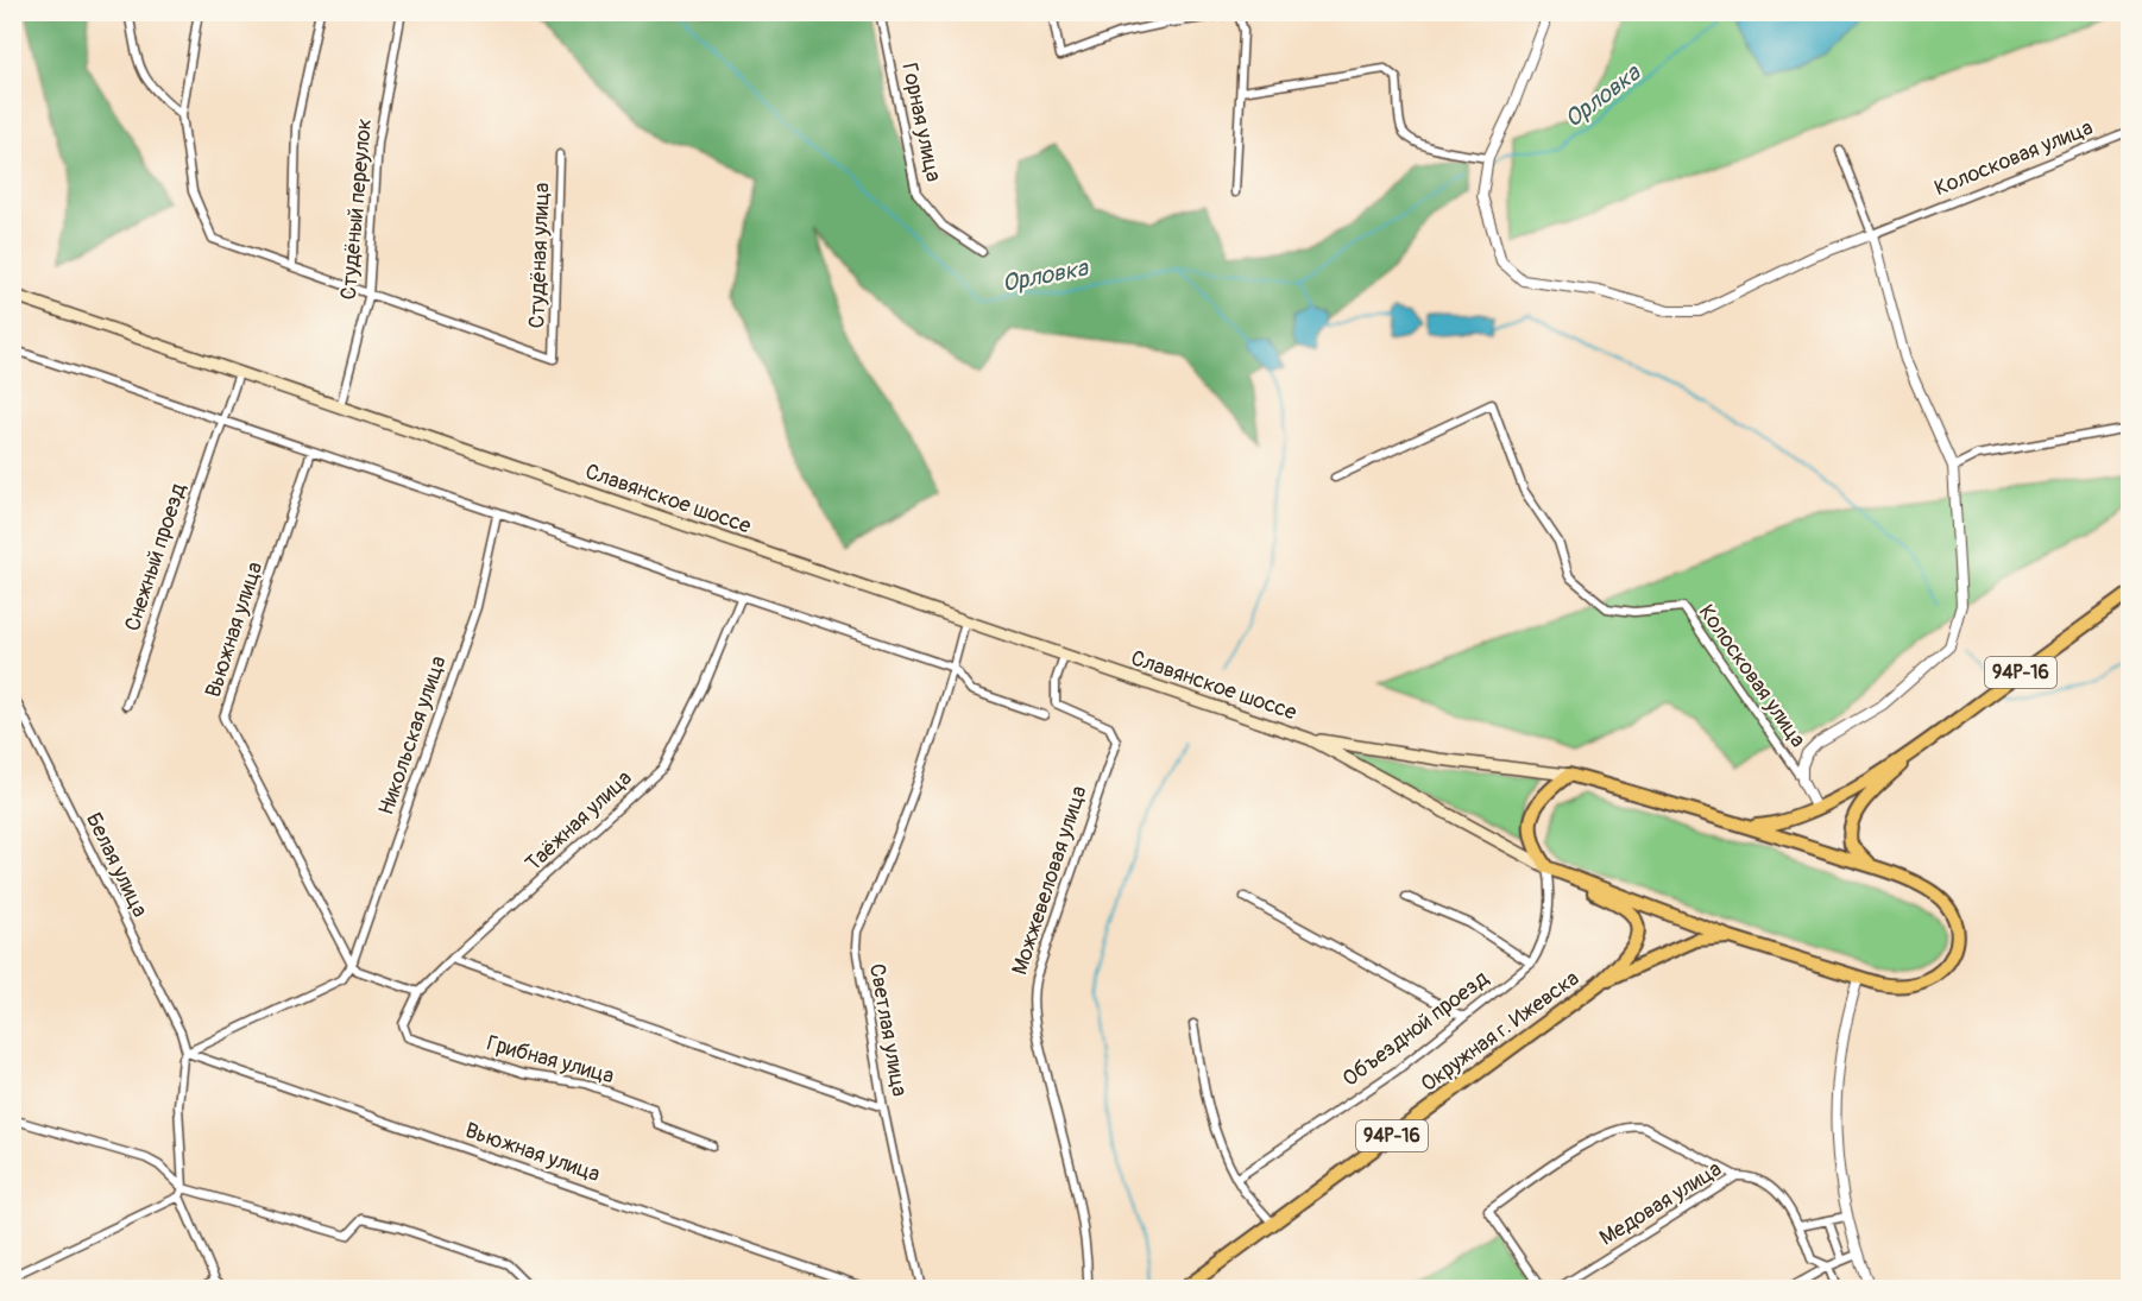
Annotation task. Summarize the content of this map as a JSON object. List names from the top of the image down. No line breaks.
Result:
{"streets":{"main road":["Славянское шоссе","94Р-16","Окружная г. Ижевска"],"street":["Горная улица","Колосковая улица","Студёный переулок","Студёная улица","Снежный проезд","Вьюжная улица","Никольская улица","Таёжная улица","Белая улица","Можжевеловая улица","Объездной проезд","Светлая улица","Грибная улица","Медовая улица"]},"crossings":[["Колосковая улица","94Р-16"],["Студёный переулок","Студёная улица"],["Студёный переулок","Славянское шоссе"],["Славянское шоссе","Снежный проезд"],["Славянское шоссе","94Р-16"],["Славянское шоссе","Можжевеловая улица"],["Славянское шоссе","Светлая улица"],["Славянское шоссе","Окружная г. Ижевска"],["Вьюжная улица","Никольская улица"],["Вьюжная улица","Белая улица"],["94Р-16","Окружная г. Ижевска"],["Таёжная улица","Грибная улица"]],"water":["Орловка"]}
